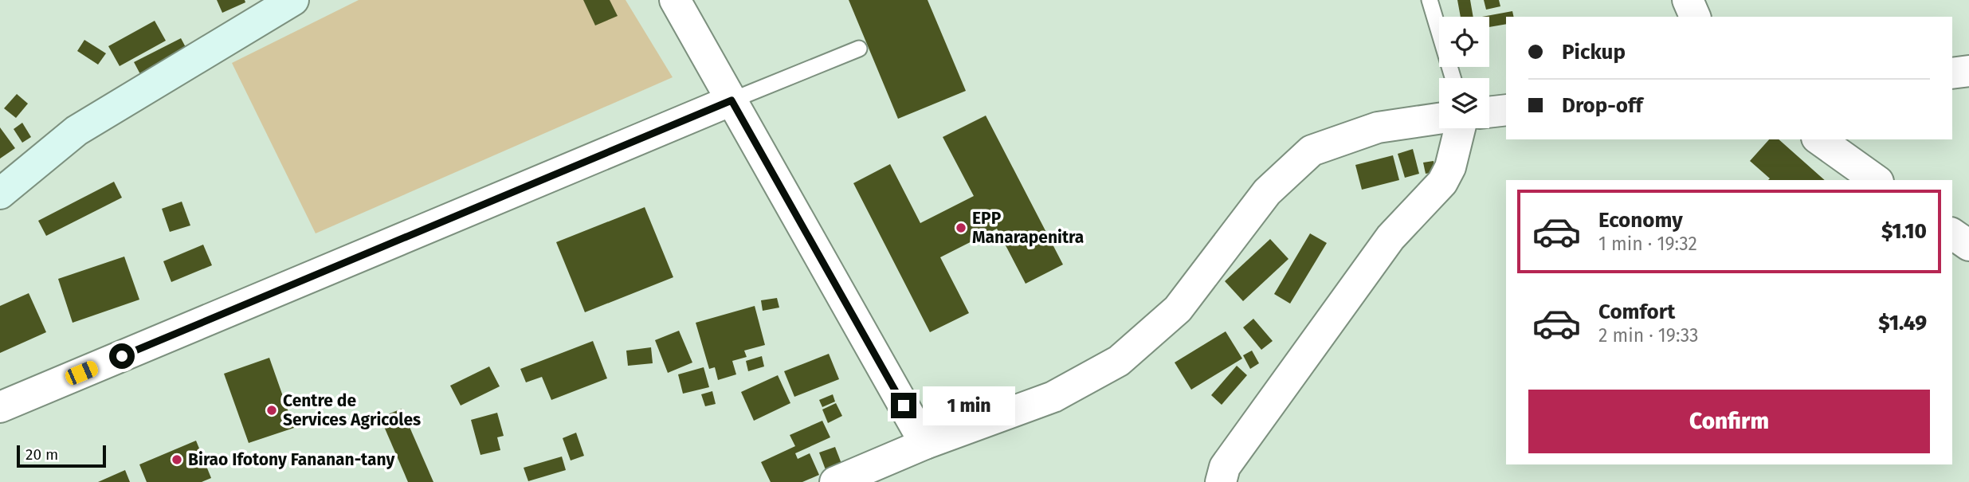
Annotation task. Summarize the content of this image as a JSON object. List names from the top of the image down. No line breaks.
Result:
{"places":["EPP Manarapenitra","Centre de Services Agricoles","Birao Ifotony Fananan-tany"],"scale_bar":"20 m","page":{"banner":["Pickup","Drop-off"],"list":[{"name":"Economy","note":"1 min · 19:32","value":"$1.10"},{"name":"Comfort","note":"2 min · 19:33","value":"$1.49"}],"buttons":"Confirm","bubble":"1 min","scale":"20 m"}}
